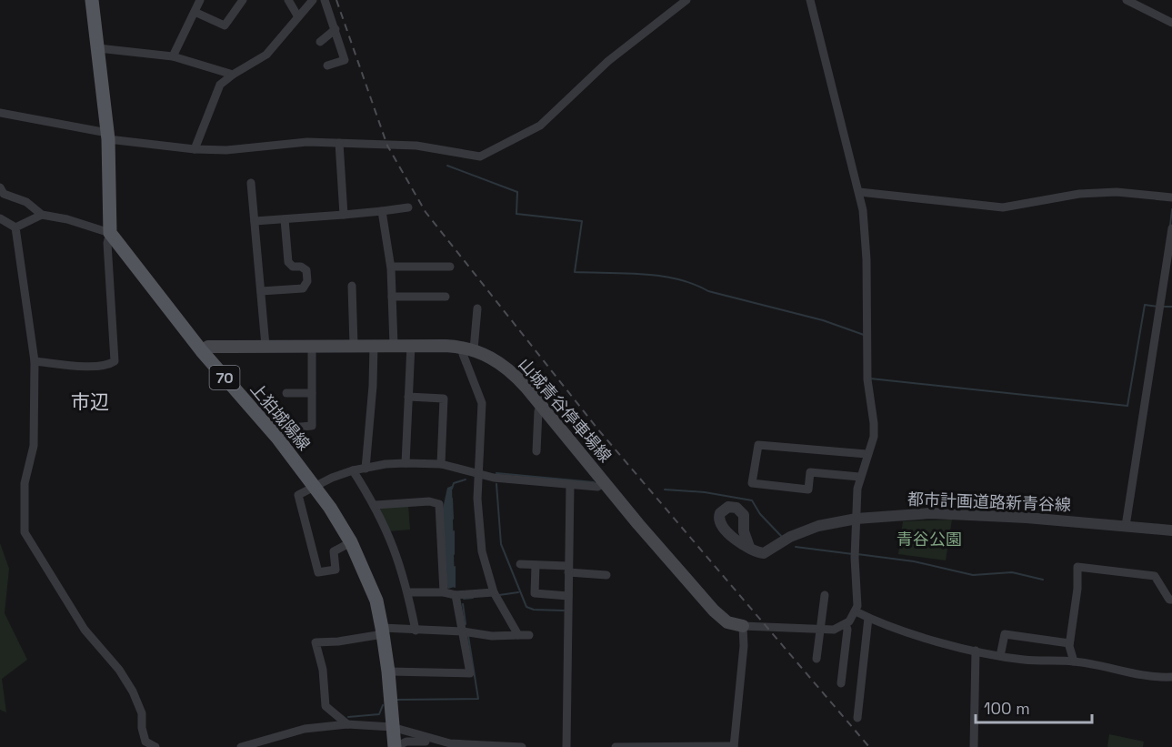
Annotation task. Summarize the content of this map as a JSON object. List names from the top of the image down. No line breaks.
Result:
{"streets":{"main road":["70","山城青谷停車場線","上狛城陽線"],"street":["都市計画道路新青谷線"]},"crossings":[["山城青谷停車場線","上狛城陽線"]],"districts":["市辺"],"parks":["青谷公園"],"scale_bar":"100 m"}
